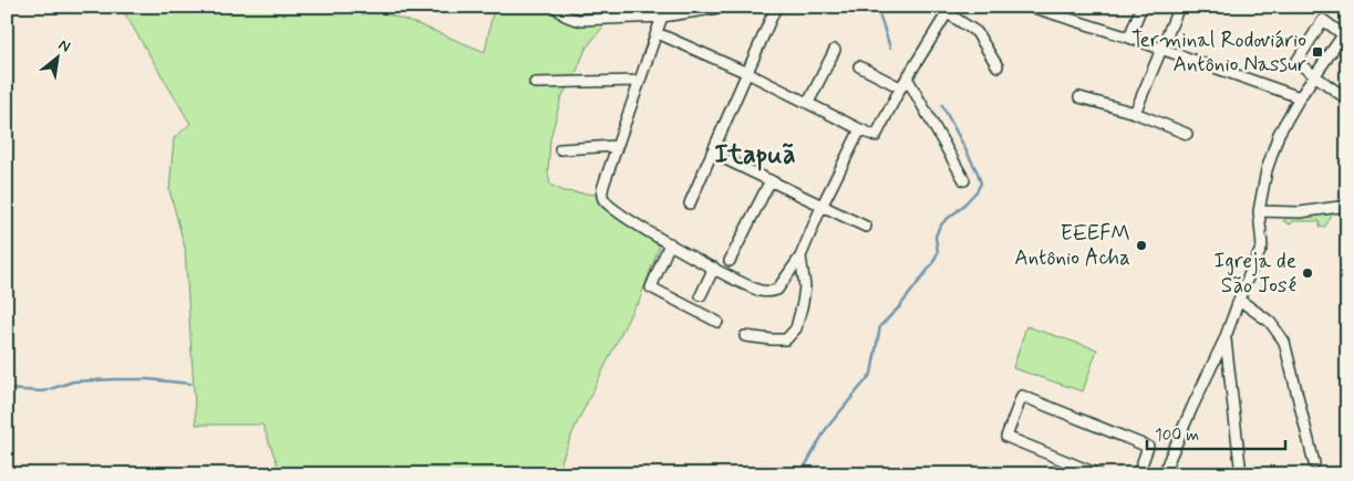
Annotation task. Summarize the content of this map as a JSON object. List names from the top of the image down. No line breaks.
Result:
{"districts":["Itapuã"],"places":{"transit":["Terminal Rodoviário Antônio Nassur"],"other":["EEEFM Antônio Acha","Igreja de São José"]},"scale_bar":"100 m","north":"top right"}
